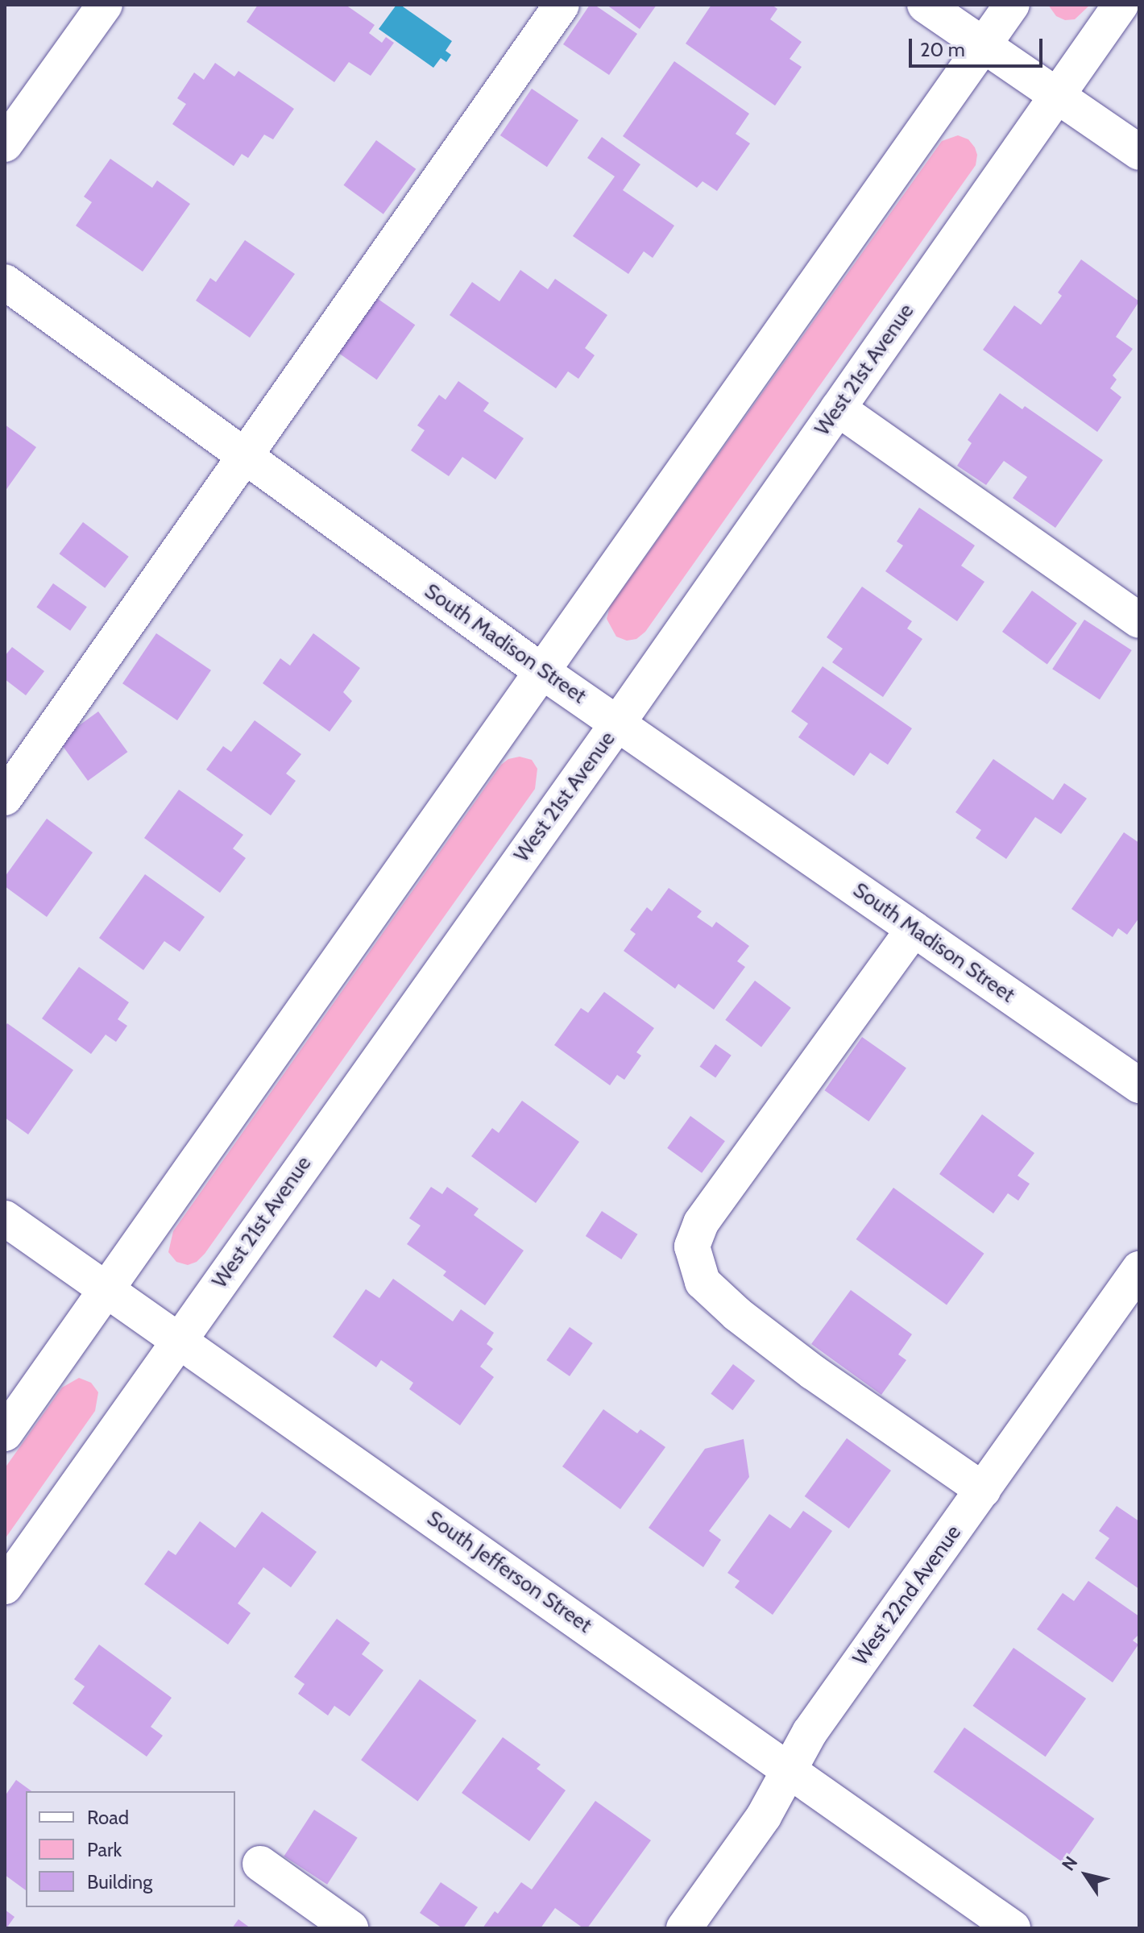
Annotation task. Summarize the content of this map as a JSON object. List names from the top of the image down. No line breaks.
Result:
{"streets":{"street":["West 21st Avenue","South Madison Street","South Jefferson Street","West 22nd Avenue"]},"crossings":[["West 21st Avenue","South Madison Street"],["West 21st Avenue","South Jefferson Street"],["South Jefferson Street","West 22nd Avenue"]],"legend":["Road","Park","Building"],"scale_bar":"20 m","north":"top left"}
